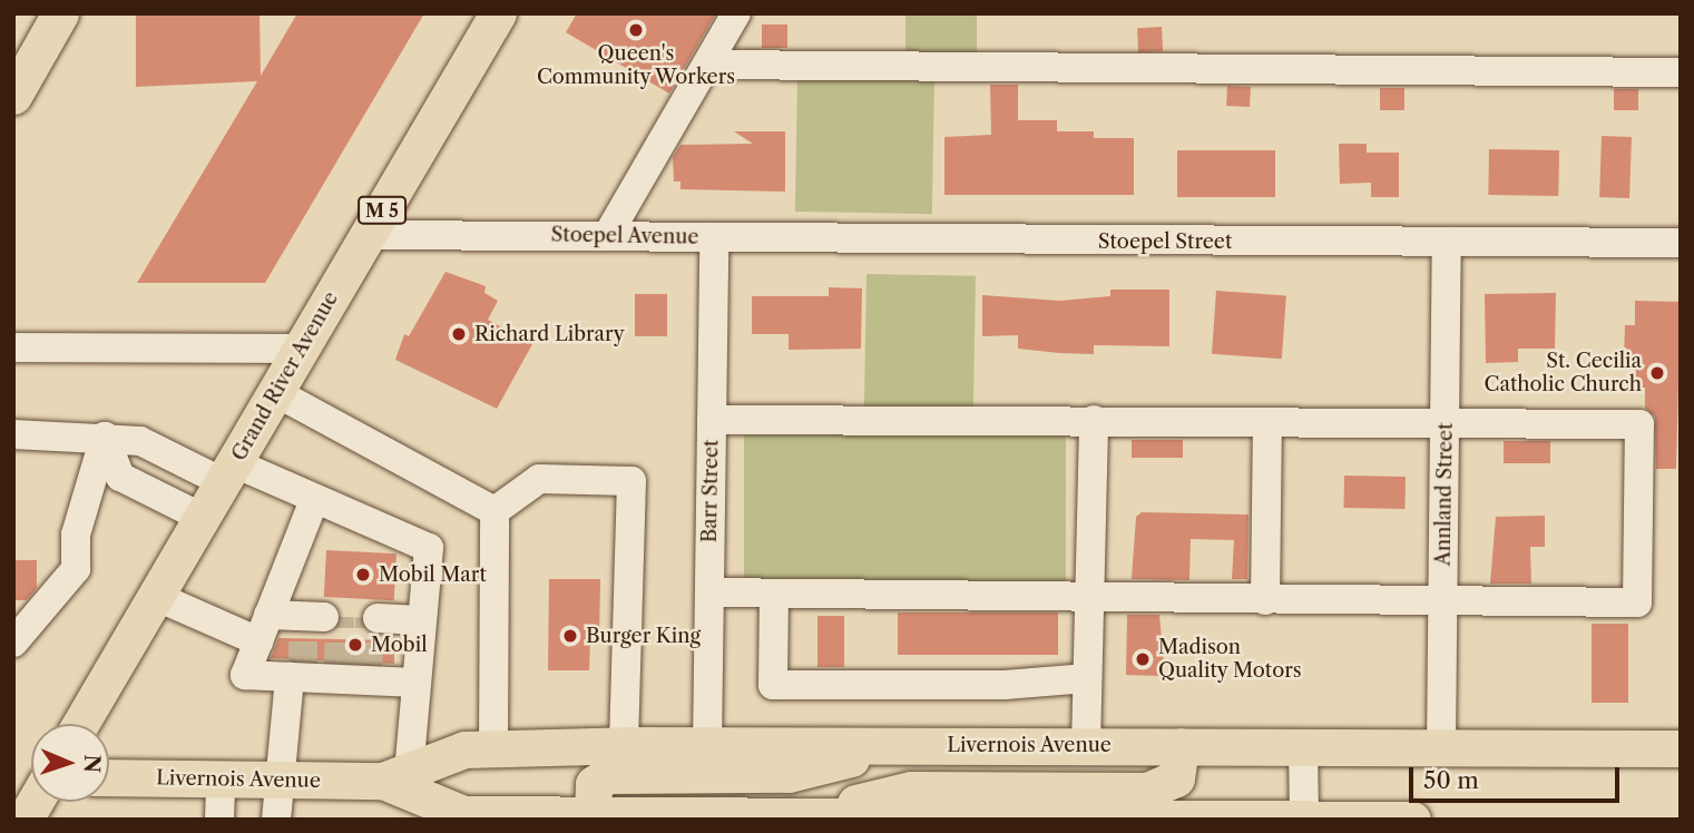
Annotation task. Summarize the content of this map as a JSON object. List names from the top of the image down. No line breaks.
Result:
{"streets":{"main road":["M 5","Grand River Avenue","Livernois Avenue"],"street":["Stoepel Avenue","Stoepel Street","Barr Street","Annland Street"]},"crossings":[["Stoepel Avenue","Stoepel Street"],["Stoepel Avenue","Grand River Avenue"],["Stoepel Avenue","Barr Street"],["Stoepel Street","Annland Street"],["Barr Street","Livernois Avenue"],["Annland Street","Livernois Avenue"]],"places":["Queen's Community Workers","Richard Library","St. Cecilia Catholic Church","Mobil Mart","Burger King","Mobil","Madison Quality Motors"],"scale_bar":"50 m","north":"right"}
